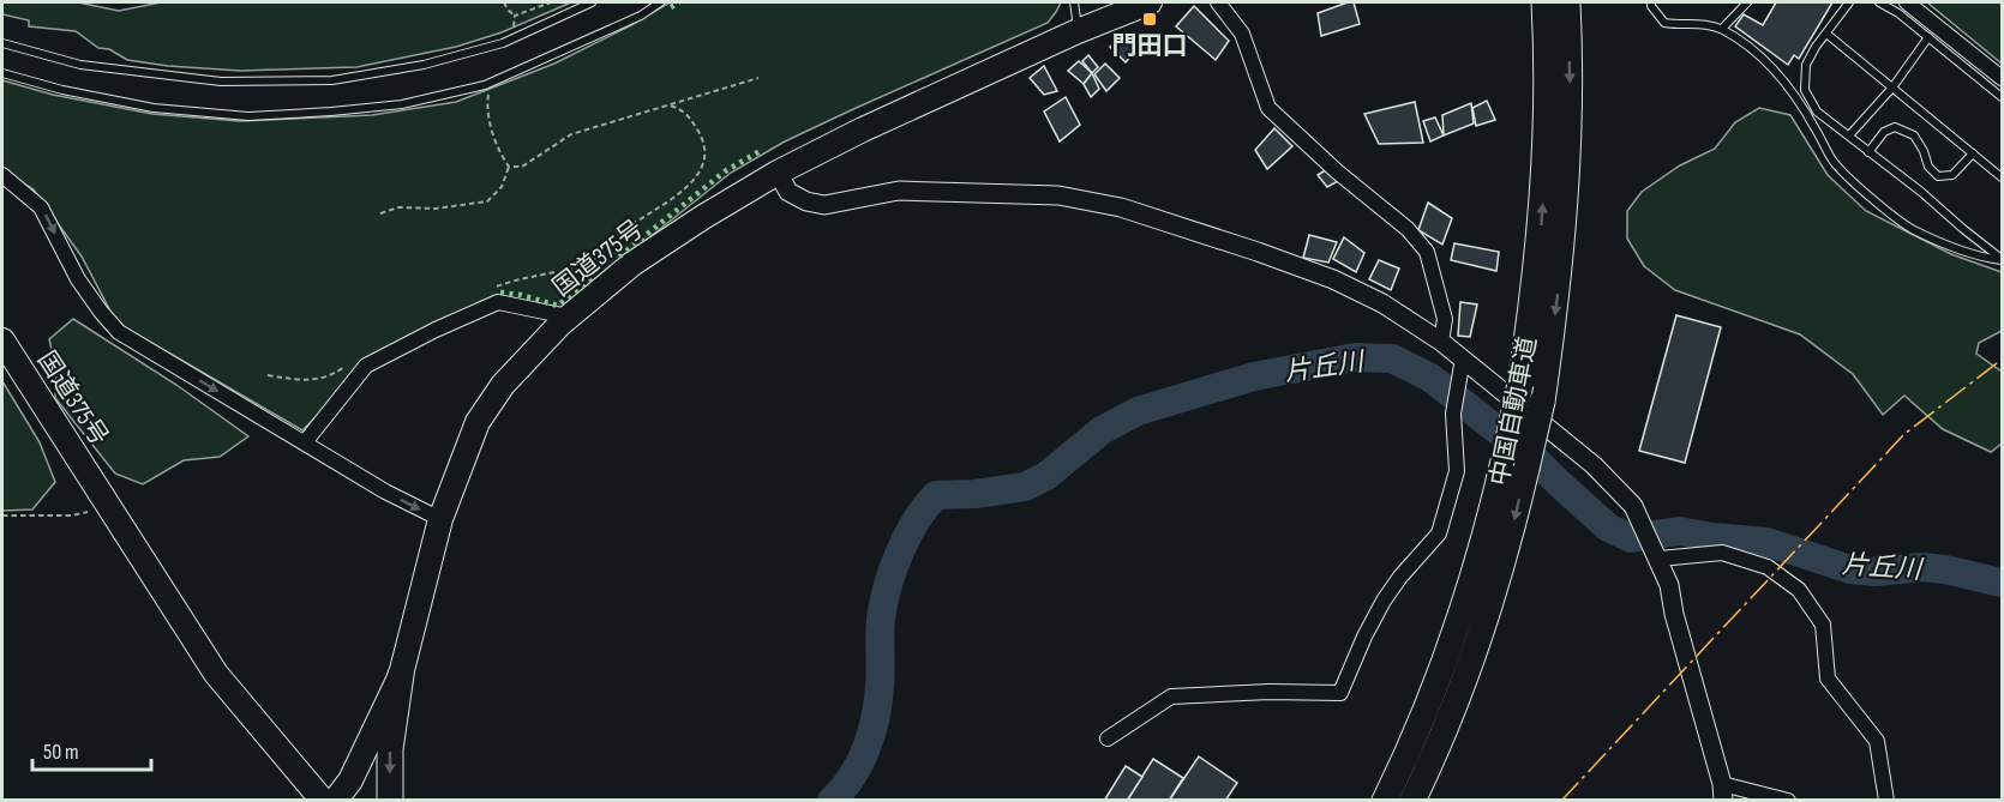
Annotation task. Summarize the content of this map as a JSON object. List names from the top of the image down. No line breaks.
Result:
{"streets":{"highway":["国道375号","中国自動車道"]},"water":["片丘川"],"places":{"transit":["門田口"]},"scale_bar":"50 m"}
